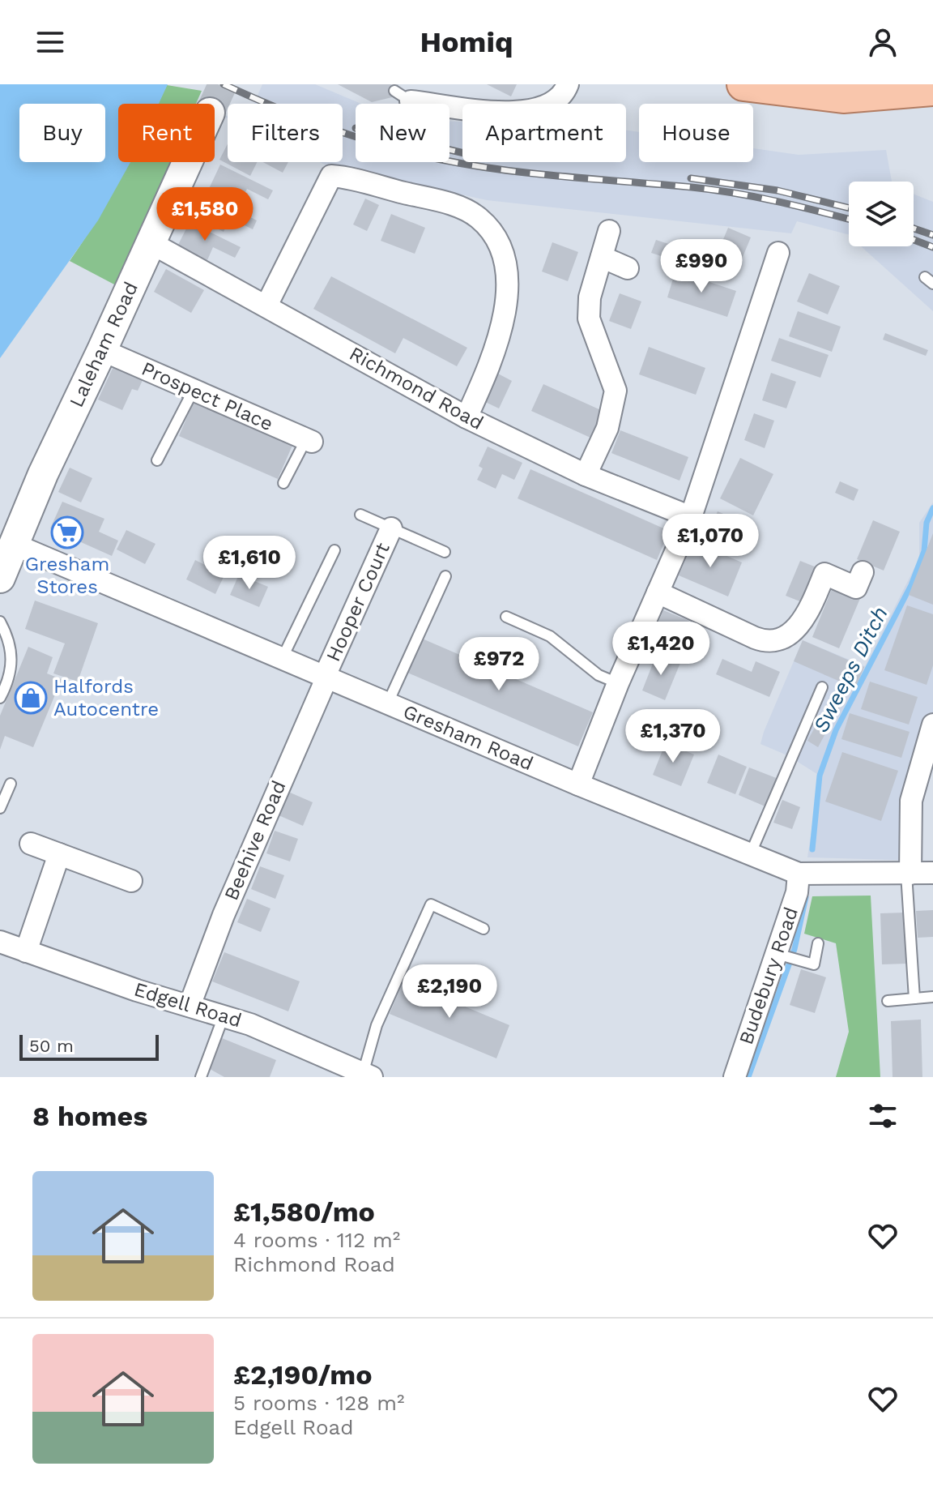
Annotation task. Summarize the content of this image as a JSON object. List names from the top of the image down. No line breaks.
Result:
{"streets":{"main road":["Laleham Road"],"street":["Richmond Road","Prospect Place","Hooper Court","Gresham Road","Beehive Road","Budebury Road","Edgell Road"]},"crossings":[["Laleham Road","Richmond Road"],["Laleham Road","Prospect Place"],["Laleham Road","Gresham Road"],["Hooper Court","Gresham Road"],["Hooper Court","Beehive Road"],["Gresham Road","Beehive Road"],["Gresham Road","Budebury Road"],["Beehive Road","Edgell Road"]],"water":["Sweeps Ditch"],"places":{"supermarket":["Gresham Stores"],"shop":["Halfords Autocentre"]},"scale_bar":"50 m","page":{"header":"Homiq","chip":["Buy","Rent","Filters","New","Apartment","House"],"price":["£1,580","£990","£1,070","£1,610","£1,420","£972","£1,370","£2,190"],"scale":"50 m","heading":"8 homes","list":[{"name":"£1,580/mo","note":"4 rooms · 112 m² · Richmond Road"},{"name":"£2,190/mo","note":"5 rooms · 128 m² · Edgell Road"}]}}
